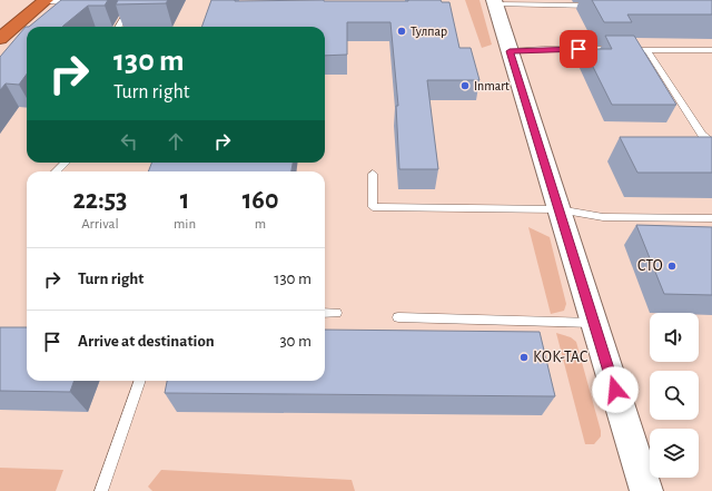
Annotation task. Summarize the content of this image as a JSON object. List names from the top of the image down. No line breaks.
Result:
{"places":["Тулпар","Inmart","СТО","КОК-ТАС"],"page":{"turn":["130 m","Turn right"],"eta":["22:53","Arrival","1","min","160","m"],"list":[{"name":"Turn right","value":"130 m"},{"name":"Arrive at destination","value":"30 m"}]}}
